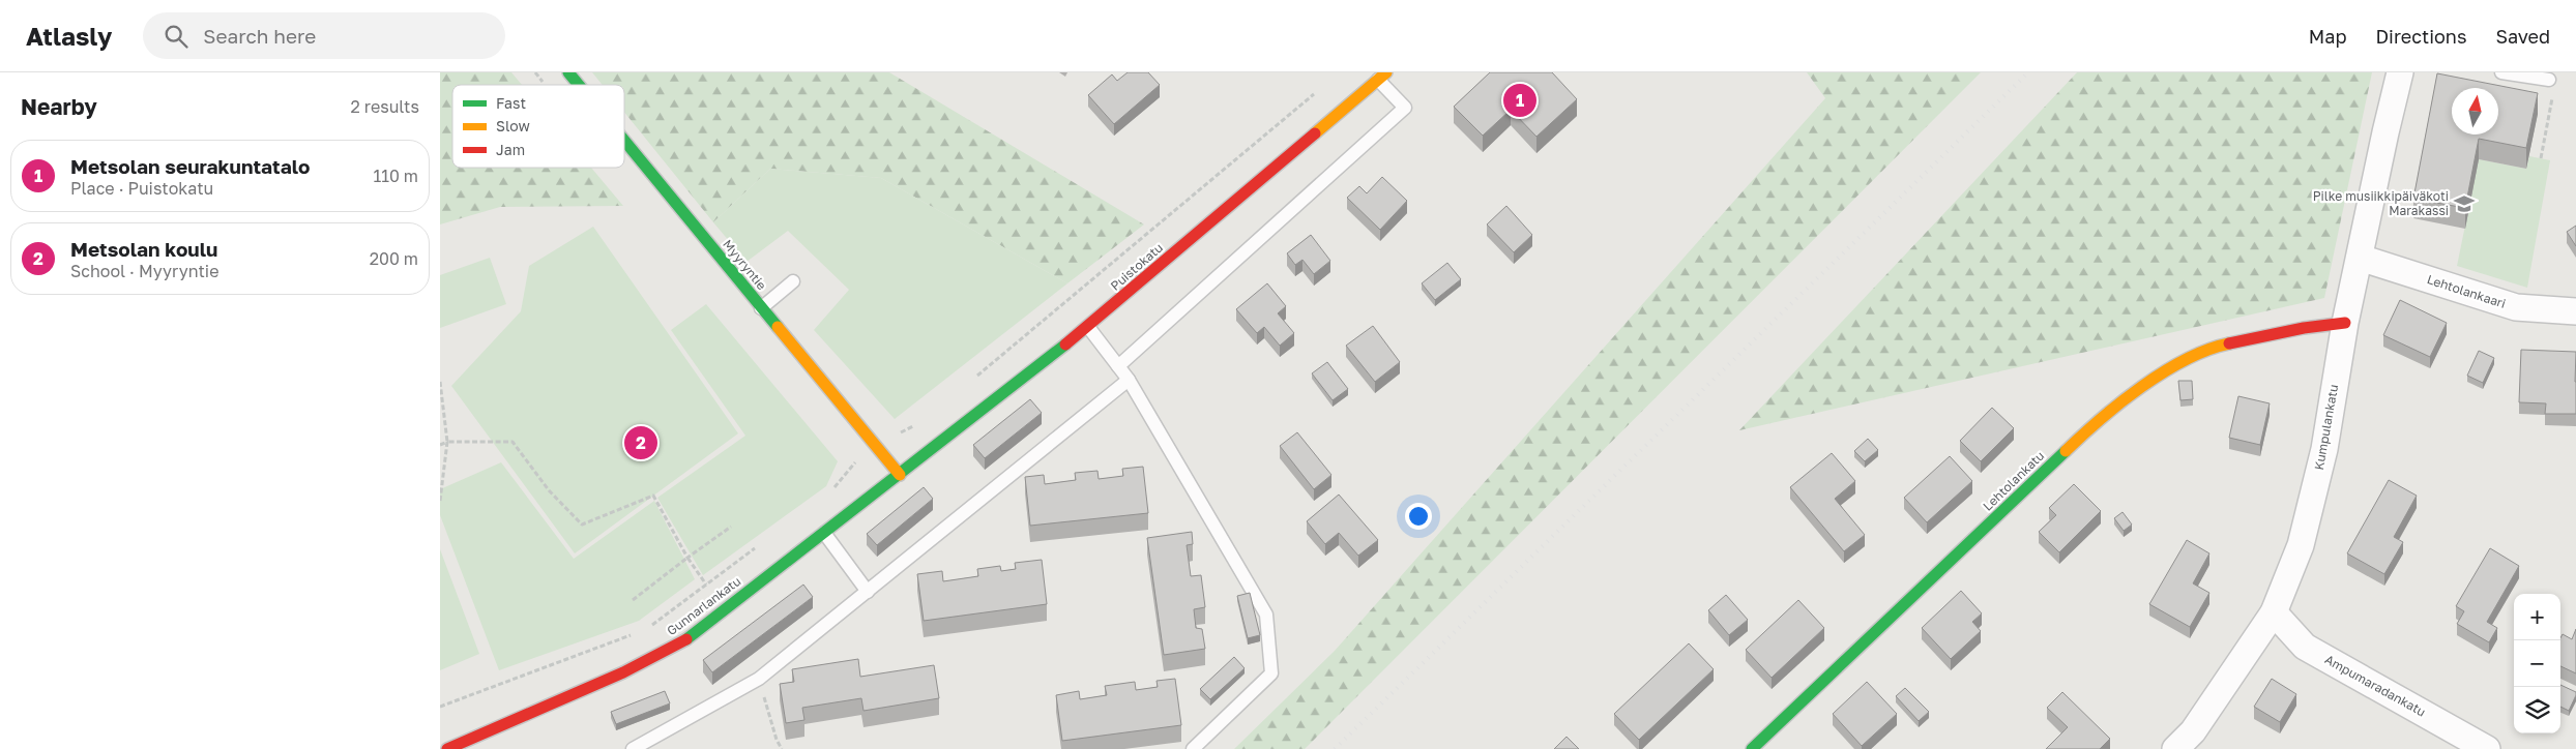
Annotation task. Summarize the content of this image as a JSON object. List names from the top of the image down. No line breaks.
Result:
{"streets":{"street":["Myyryntie","Puistokatu","Lehtolankaari","Kumpulankatu","Lehtolankatu","Gunnarlankatu","Ampumaradankatu"]},"crossings":[["Myyryntie","Puistokatu"],["Myyryntie","Gunnarlankatu"],["Puistokatu","Gunnarlankatu"],["Lehtolankaari","Kumpulankatu"],["Kumpulankatu","Lehtolankatu"],["Kumpulankatu","Ampumaradankatu"]],"places":{"school or university":["Pilke musiikkipäiväkoti Marakassi"]},"legend":["Fast","Slow","Jam"],"north":"top","page":{"header":"Atlasly","search":"Search here","nav":["Map","Directions","Saved"],"heading":["Nearby","2 results"],"pins":["1","2"],"list":[{"mark":"1","name":"Metsolan seurakuntatalo","note":"Place · Puistokatu","value":"110 m"},{"mark":"2","name":"Metsolan koulu","note":"School · Myyryntie","value":"200 m"}],"map_buttons":["+","−"]}}
